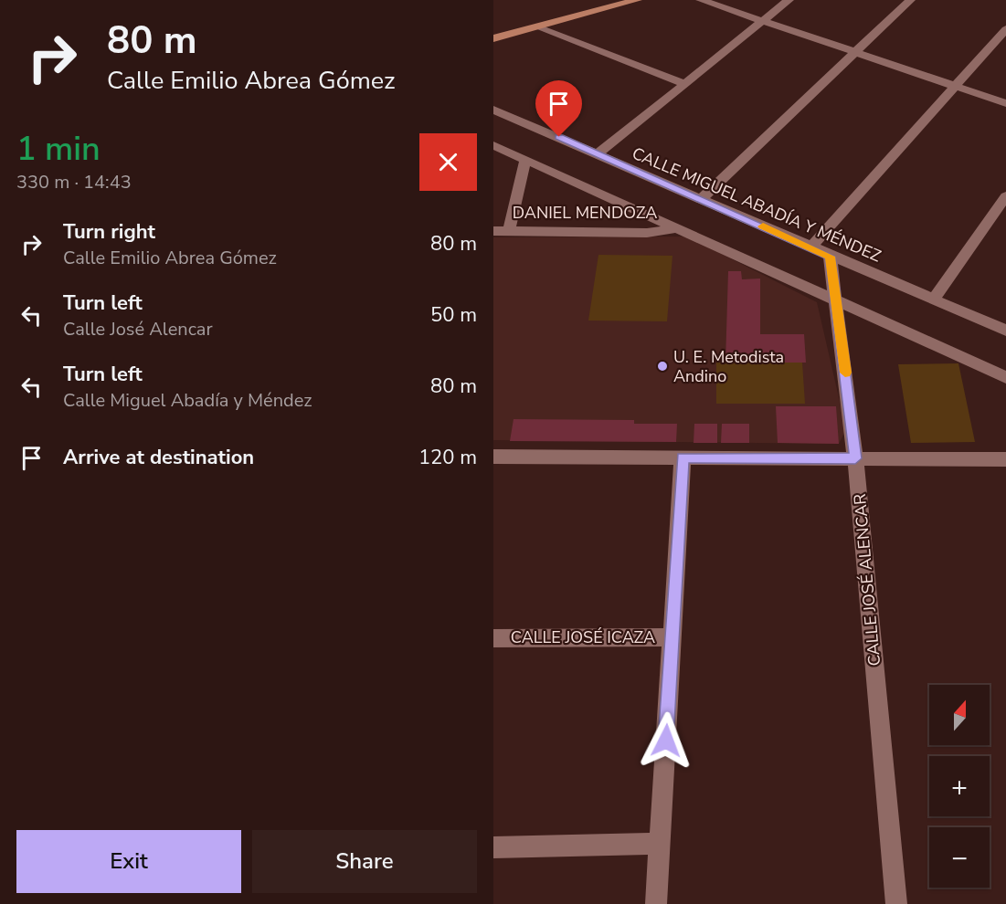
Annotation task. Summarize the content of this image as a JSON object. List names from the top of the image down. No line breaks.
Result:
{"streets":{"street":["CALLE MIGUEL ABADÍA Y MÉNDEZ","DANIEL MENDOZA","CALLE JOSÉ ALENCAR","CALLE JOSÉ ICAZA"]},"crossings":[["CALLE MIGUEL ABADÍA Y MÉNDEZ","CALLE JOSÉ ALENCAR"]],"places":["U. E. Metodista Andino"],"north":"top","page":{"turn":["80 m","Calle Emilio Abrea Gómez"],"heading":["1 min","330 m · 14:43"],"list":[{"name":"Turn right","note":"Calle Emilio Abrea Gómez","value":"80 m"},{"name":"Turn left","note":"Calle José Alencar","value":"50 m"},{"name":"Turn left","note":"Calle Miguel Abadía y Méndez","value":"80 m"},{"name":"Arrive at destination","value":"120 m"}],"map_buttons":["+","−"],"buttons":["Exit","Share"]}}
